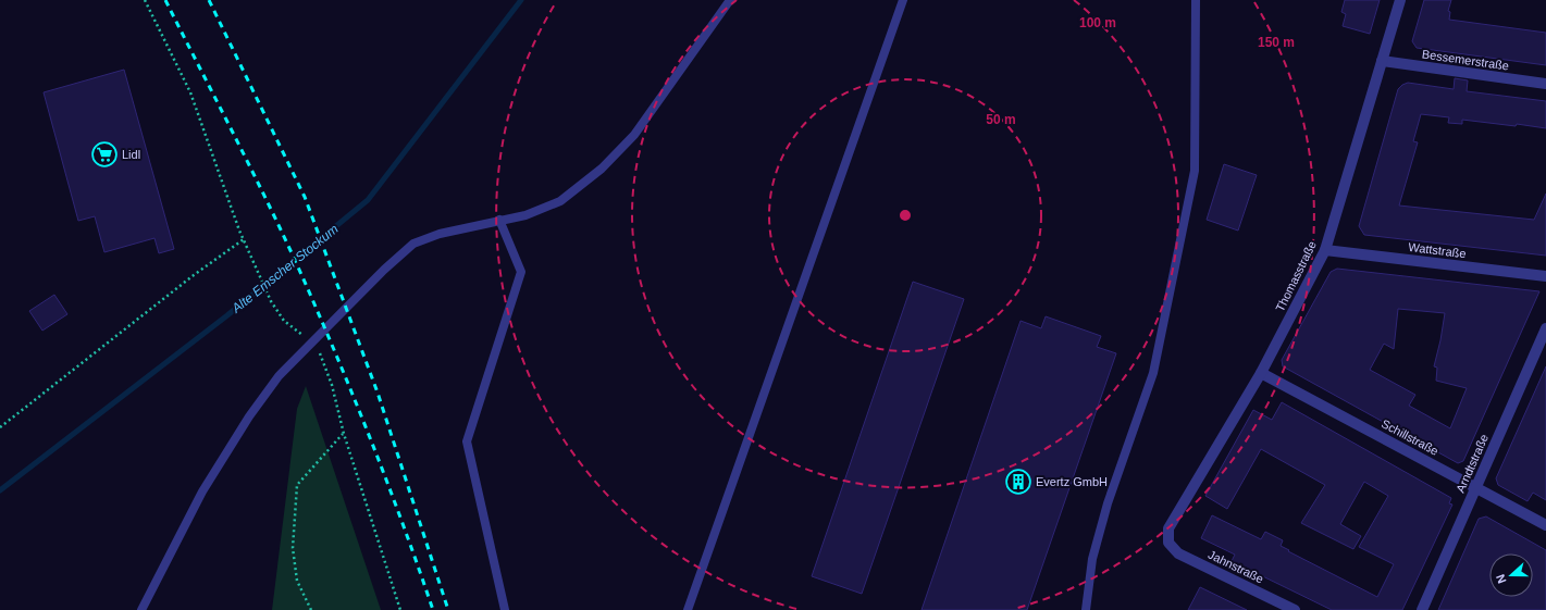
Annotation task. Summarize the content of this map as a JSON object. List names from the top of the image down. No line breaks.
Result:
{"streets":{"street":["Bessemerstraße","Wattstraße","Thomasstraße","Schillstraße","Arndtstraße","Jahnstraße"]},"crossings":[["Bessemerstraße","Thomasstraße"],["Wattstraße","Thomasstraße"],["Thomasstraße","Schillstraße"],["Thomasstraße","Jahnstraße"],["Schillstraße","Arndtstraße"]],"water":["Alte Emscher Stockum"],"places":{"supermarket":["Lidl"],"building":["Evertz GmbH"]},"north":"left","rings":["100 m","150 m","50 m"]}
